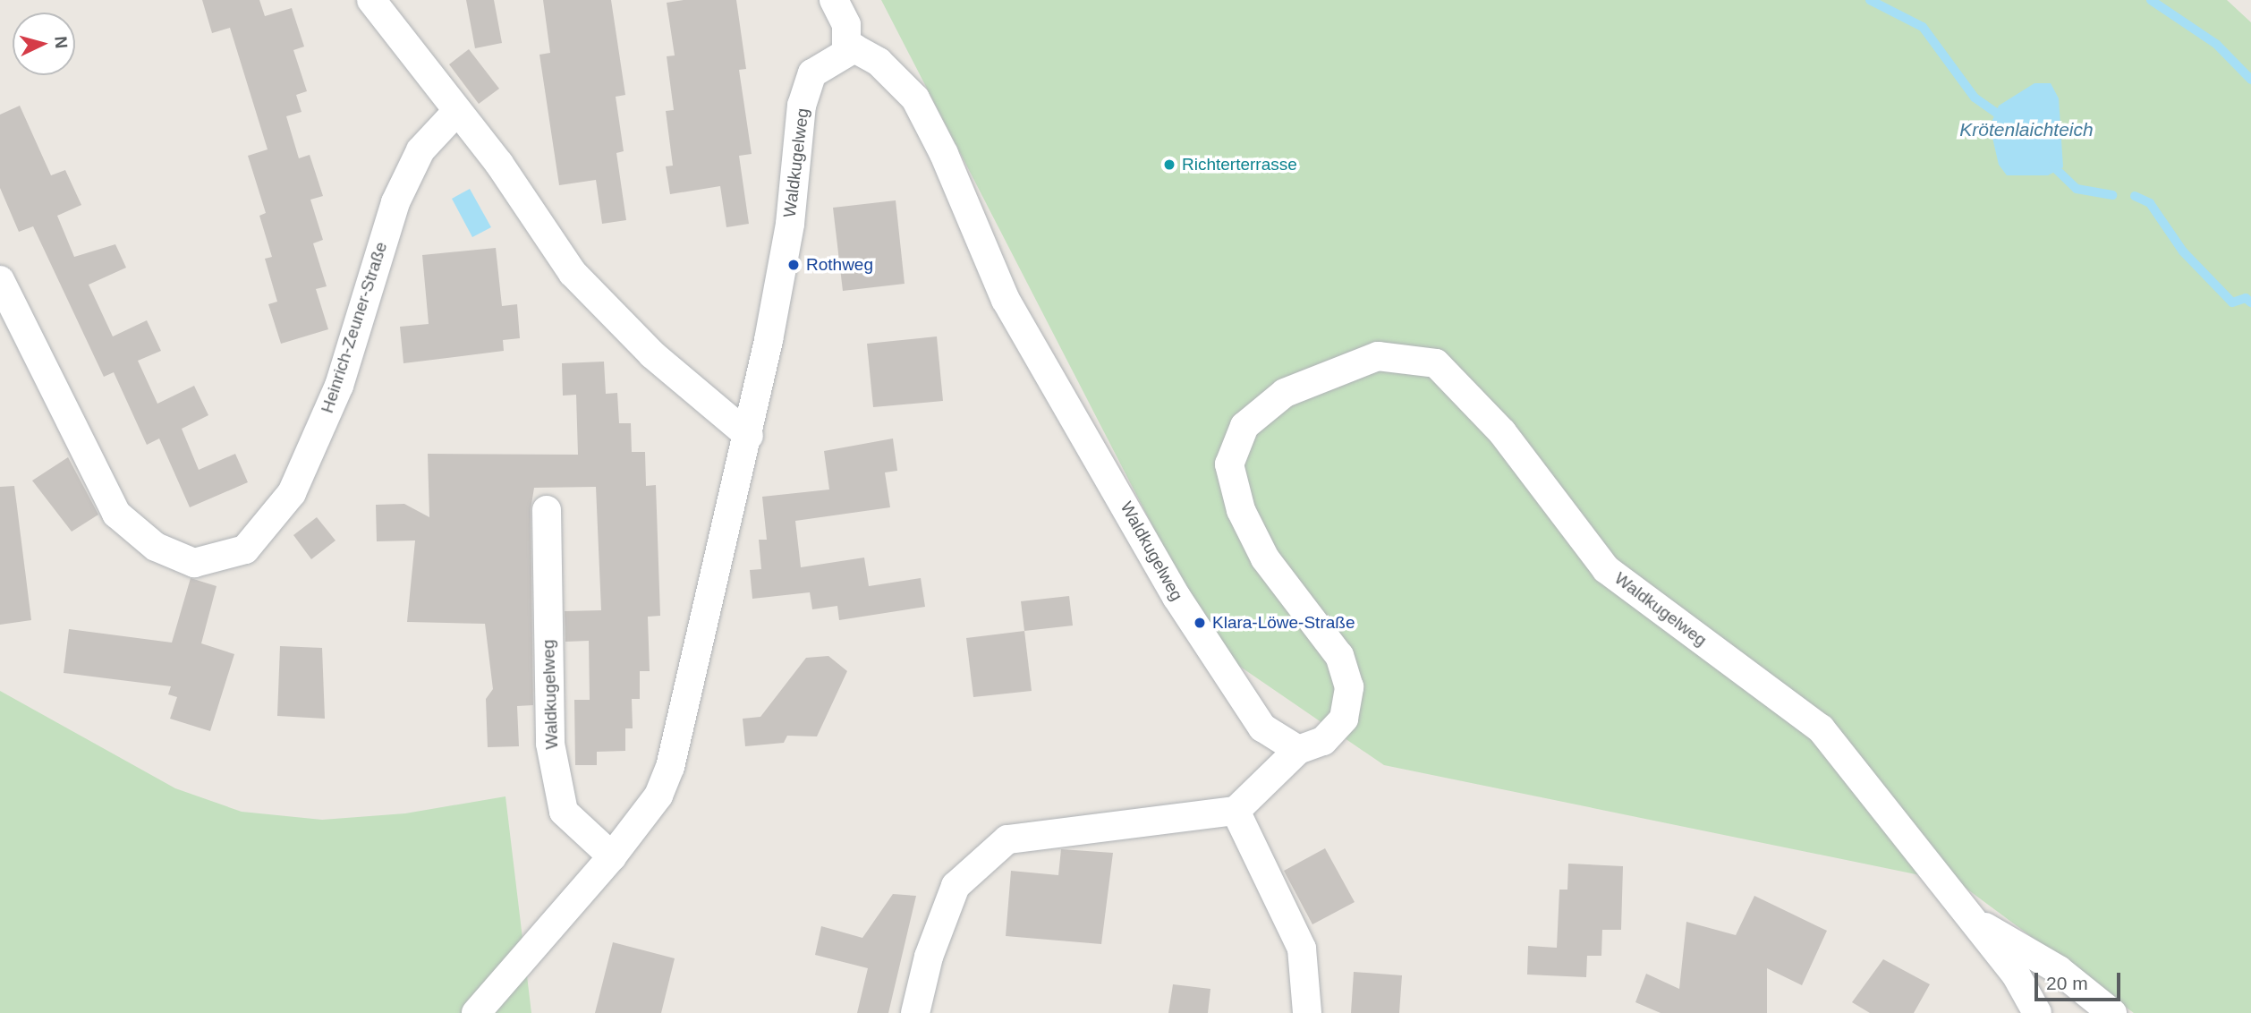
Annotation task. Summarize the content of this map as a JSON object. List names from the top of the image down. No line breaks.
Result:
{"streets":{"street":["Waldkugelweg","Heinrich-Zeuner-Straße"]},"water":["Krötenlaichteich"],"places":["Richterterrasse","Rothweg","Klara-Löwe-Straße"],"scale_bar":"20 m","north":"right"}
